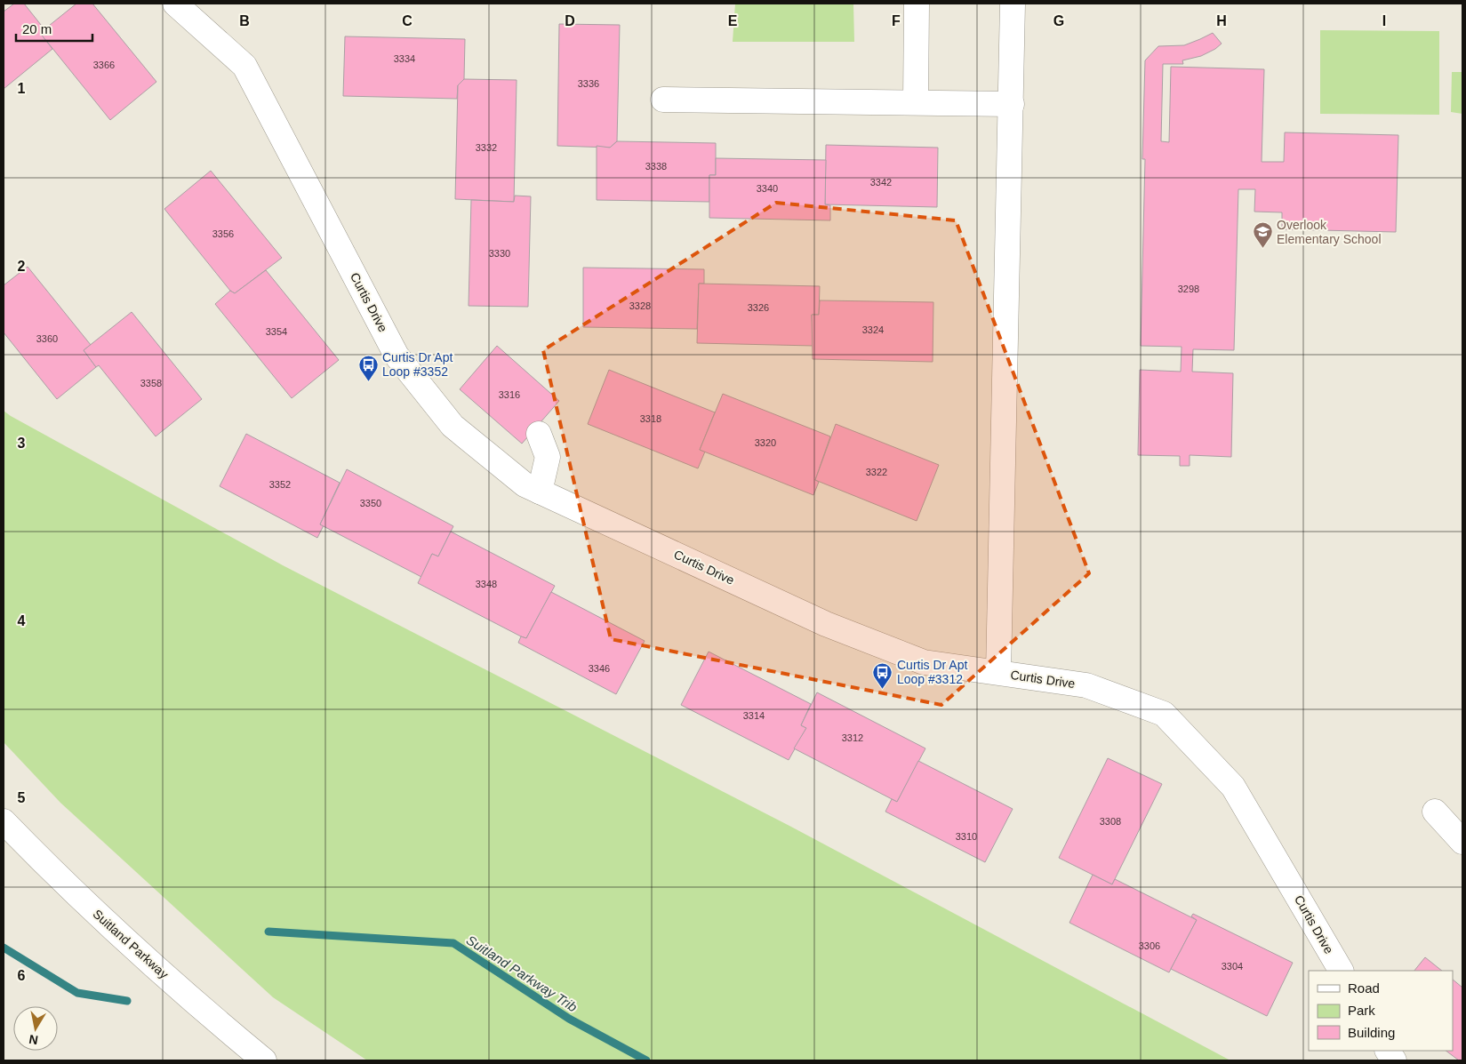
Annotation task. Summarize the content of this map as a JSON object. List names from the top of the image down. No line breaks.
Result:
{"streets":{"main road":["Curtis Drive","Suitland Parkway"]},"water":["Suitland Parkway Trib"],"places":{"school or university":["Overlook Elementary School"],"bus stop":["Curtis Dr Apt Loop #3352","Curtis Dr Apt Loop #3312"]},"house_numbers":["3334","3366","3336","3332","3338","3342","3340","3356","3330","3298","3328","3326","3324","3354","3360","3358","3316","3318","3320","3322","3352","3350","3348","3346","3314","3312","3308","3310","3306","3304"],"legend":["Road","Park","Building"],"scale_bar":"20 m","north":"bottom","grid":{"columns":["B","C","D","E","F","G","H","I"],"rows":["1","2","3","4","5","6"]}}
